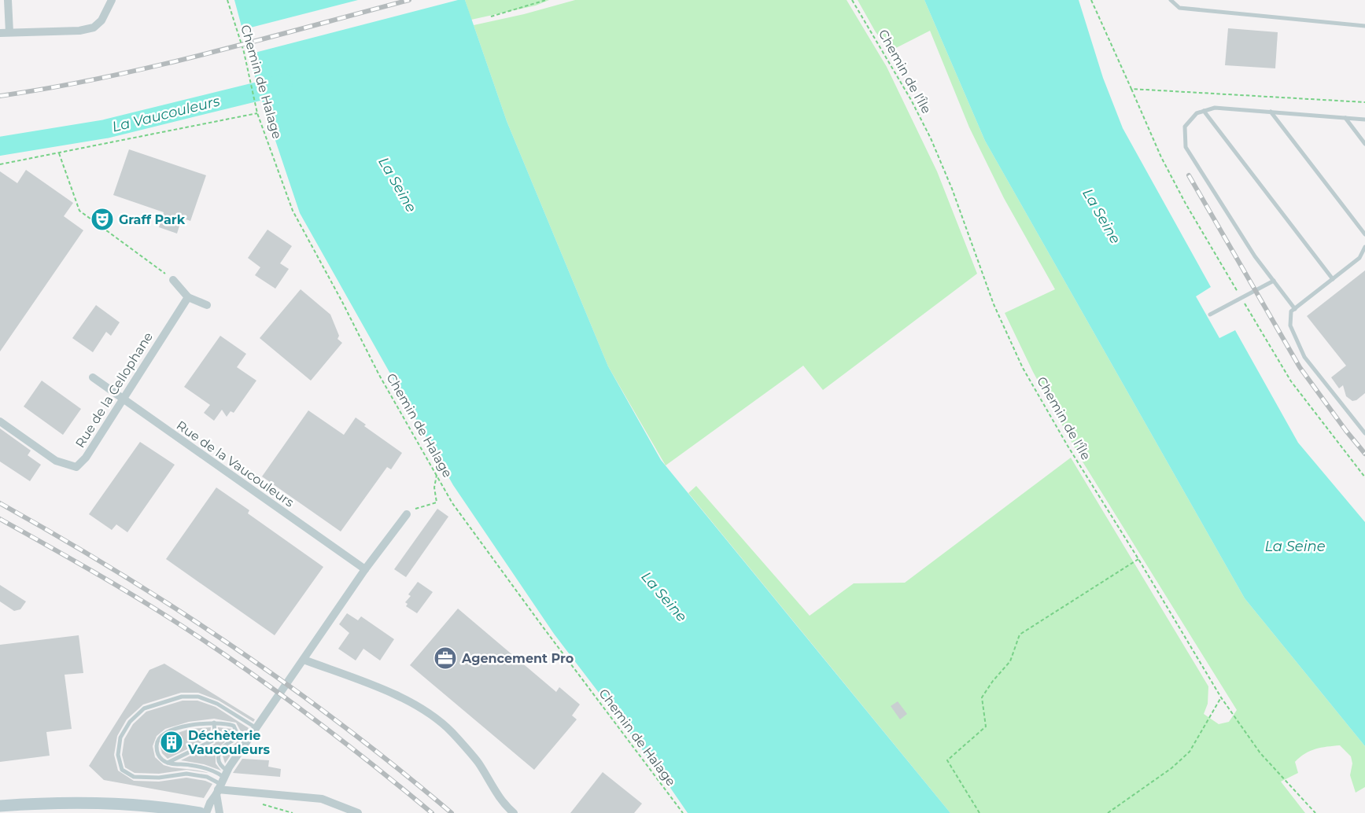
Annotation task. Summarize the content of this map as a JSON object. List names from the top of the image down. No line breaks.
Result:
{"streets":{"street":["Rue de la Cellophane","Rue de la Vaucouleurs"],"path":["Chemin de l'Île","Chemin de Halage"]},"crossings":[["Rue de la Cellophane","Rue de la Vaucouleurs"]],"water":["La Vaucouleurs","La Seine"],"places":{"theatre":["Graff Park"],"office":["Agencement Pro"],"building":["Déchèterie Vaucouleurs"]}}
